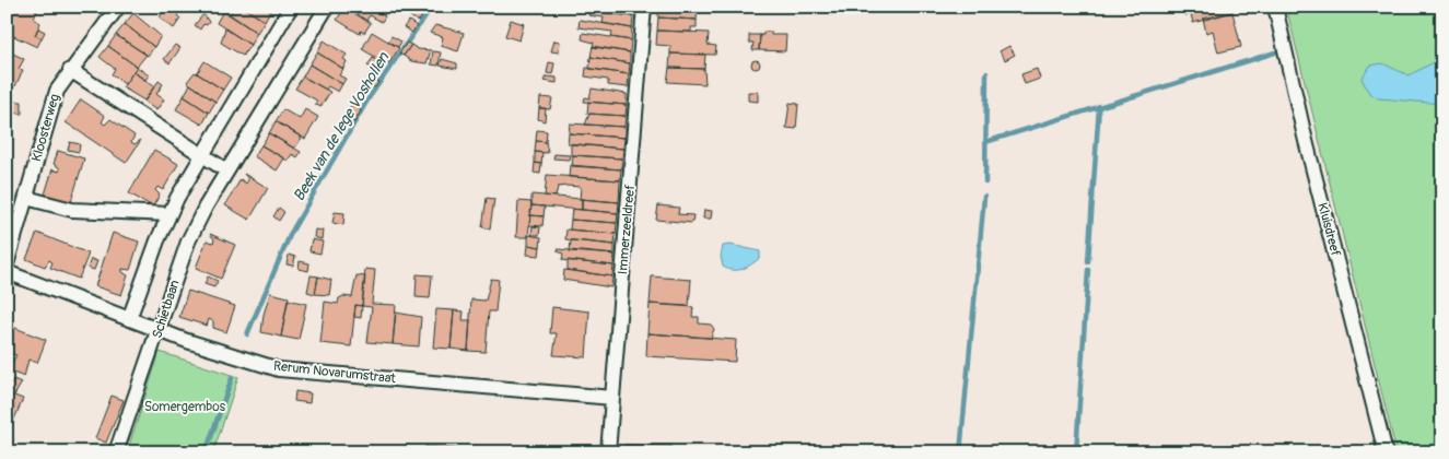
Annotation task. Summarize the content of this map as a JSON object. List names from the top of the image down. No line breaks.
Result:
{"streets":{"street":["Kloosterweg","Immerzeeldreef","Kluisdreef","Schietbaan","Rerum Novarumstraat"]},"crossings":[["Immerzeeldreef","Rerum Novarumstraat"],["Schietbaan","Rerum Novarumstraat"]],"water":["Beek van de lege Voshollen"],"parks":["Somergembos"]}
